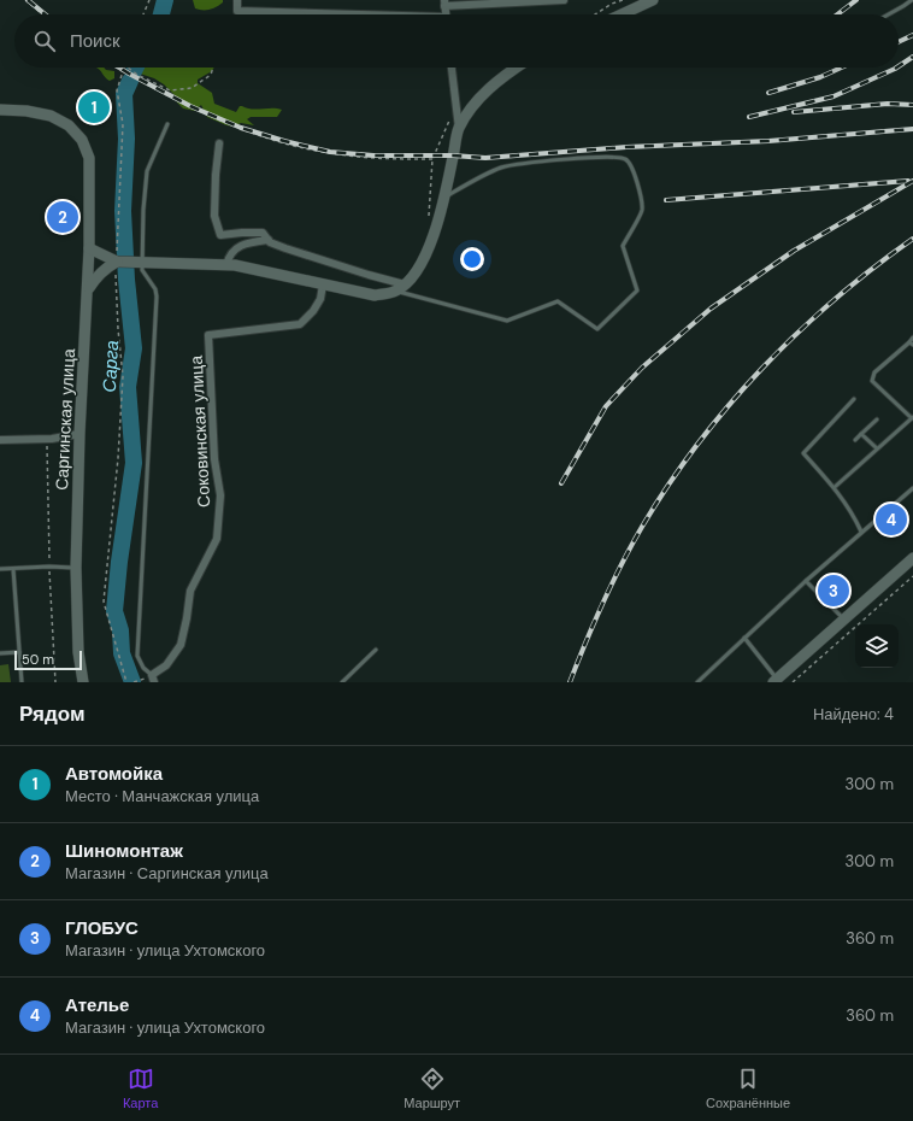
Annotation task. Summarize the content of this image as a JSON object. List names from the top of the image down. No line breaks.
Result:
{"streets":{"street":["Саргинская улица","Соковинская улица"]},"water":["Сарга"],"scale_bar":"50 m","page":{"search":"Поиск","pins":["1","2","4","3"],"scale":"50 m","heading":["Рядом","Найдено: 4"],"list":[{"mark":"1","name":"Автомойка","note":"Место · Манчажская улица","value":"300 m"},{"mark":"2","name":"Шиномонтаж","note":"Магазин · Саргинская улица","value":"300 m"},{"mark":"3","name":"ГЛОБУС","note":"Магазин · улица Ухтомского","value":"360 m"},{"mark":"4","name":"Ателье","note":"Магазин · улица Ухтомского","value":"360 m"}],"nav":["Карта","Маршрут","Сохранённые"]}}
